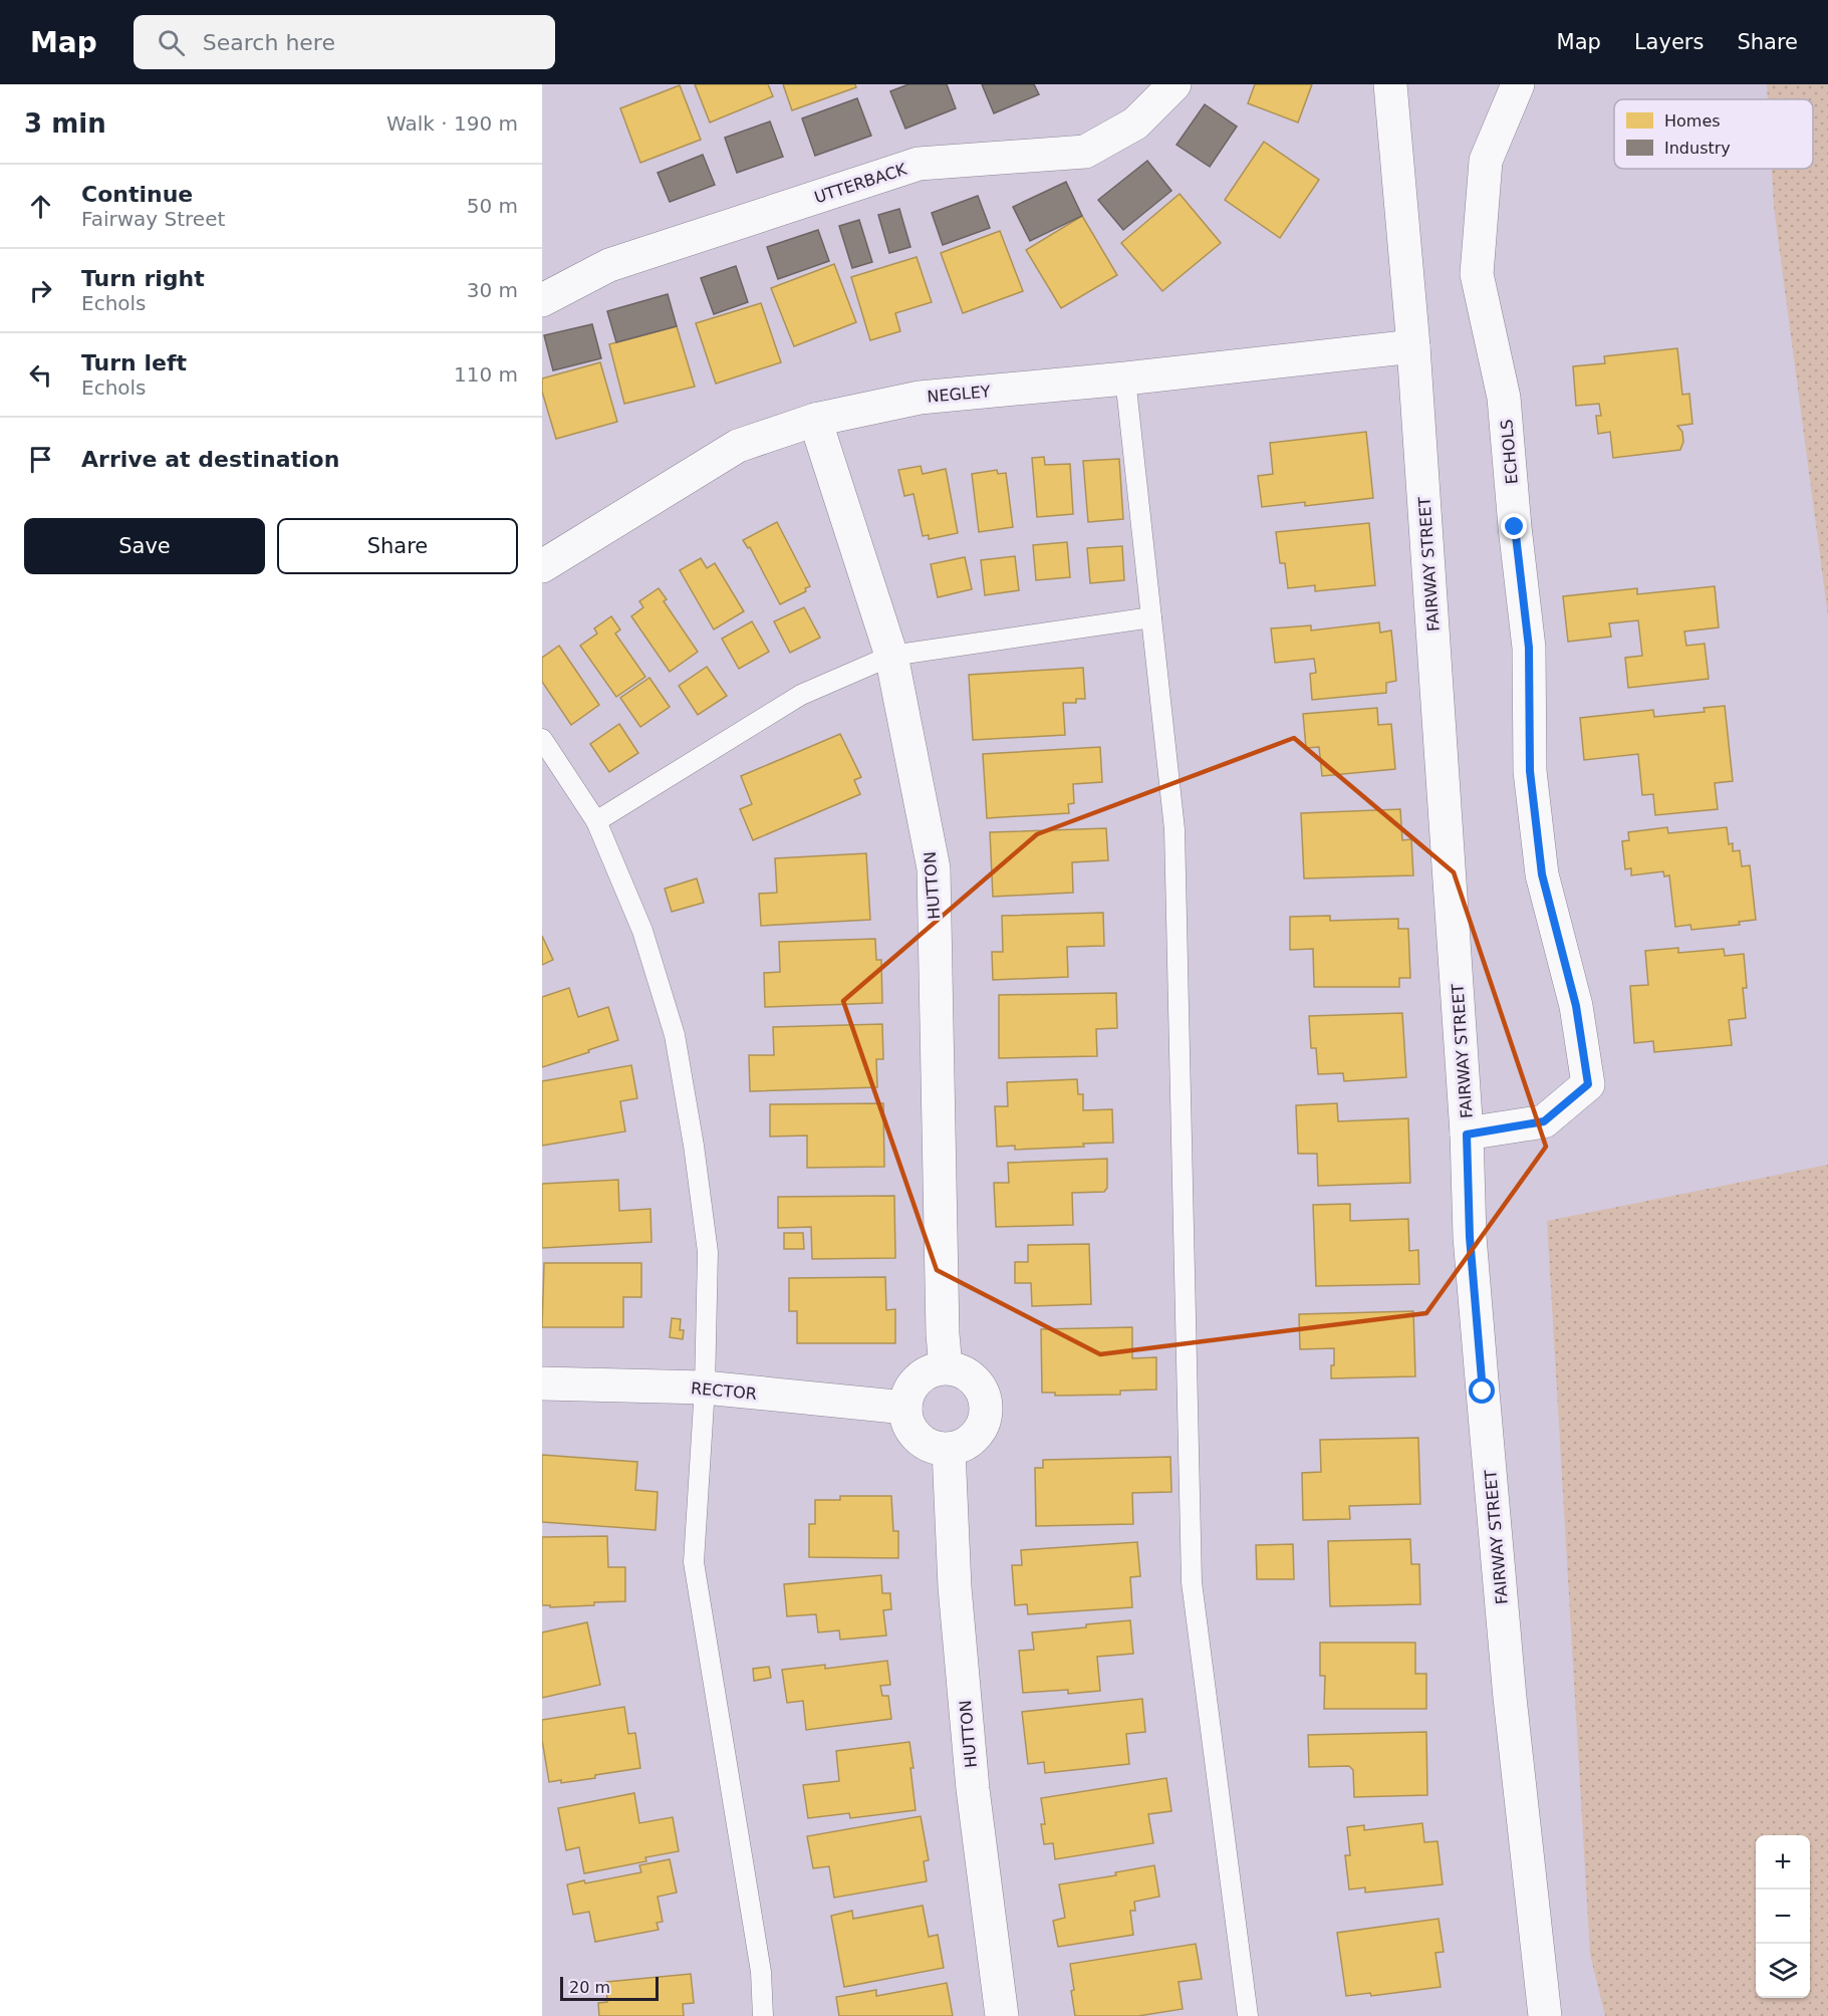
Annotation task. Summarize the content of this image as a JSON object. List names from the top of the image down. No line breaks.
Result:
{"streets":{"street":["UTTERBACK","NEGLEY","ECHOLS","FAIRWAY STREET","HUTTON","RECTOR"]},"crossings":[["NEGLEY","FAIRWAY STREET"],["NEGLEY","HUTTON"],["ECHOLS","FAIRWAY STREET"],["HUTTON","RECTOR"]],"legend":["Homes","Industry"],"scale_bar":"20 m","page":{"header":"Map","search":"Search here","nav":["Map","Layers","Share"],"heading":["3 min","Walk · 190 m"],"list":[["Continue","Fairway Street","50 m"],["Turn right","Echols","30 m"],["Turn left","Echols","110 m"],"Arrive at destination"],"buttons":["Save","Share"],"map_buttons":["+","−"],"scale":"20 m"}}
